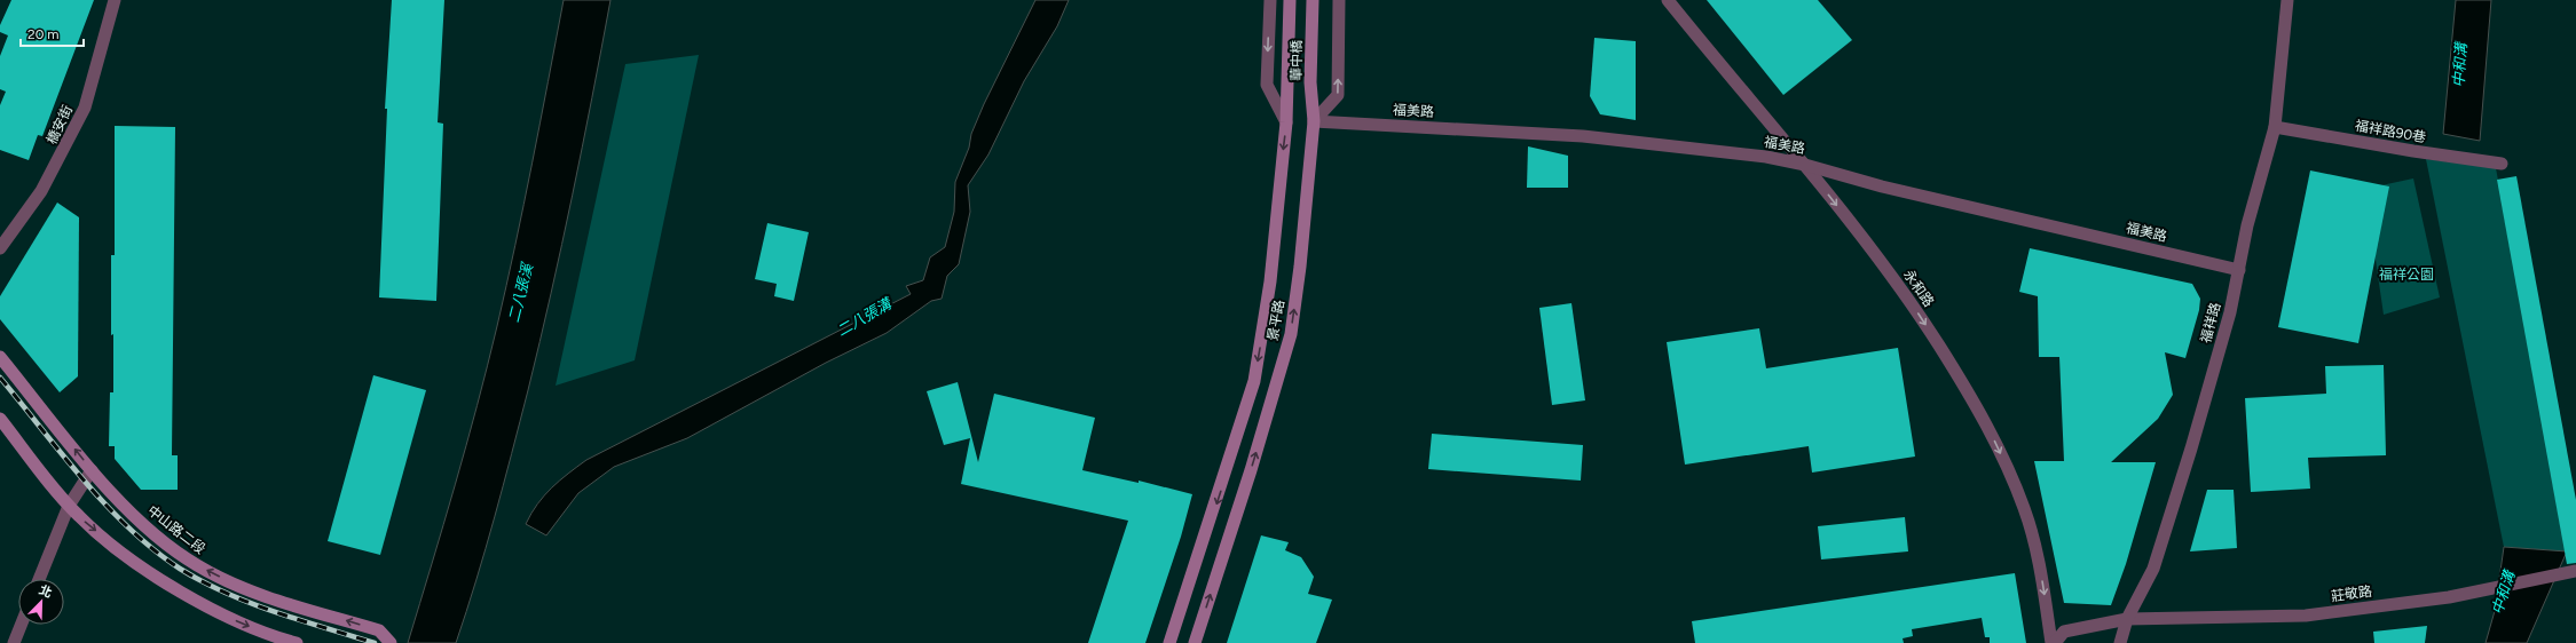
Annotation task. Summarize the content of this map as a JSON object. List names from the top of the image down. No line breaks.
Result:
{"streets":{"main road":["華中橋","景平路","中山路二段"],"street":["福美路","橋安街","福祥路90巷","永和路","福祥路","莊敬路"]},"crossings":[["華中橋","福美路"],["華中橋","景平路"],["福美路","永和路"],["福美路","景平路"],["福美路","福祥路"],["福祥路90巷","福祥路"],["福祥路","莊敬路"]],"one_way":["永和路"],"water":["中和溝","二八張溪","二八張溝"],"parks":["福祥公園"],"scale_bar":"20 m","north":"top right"}
